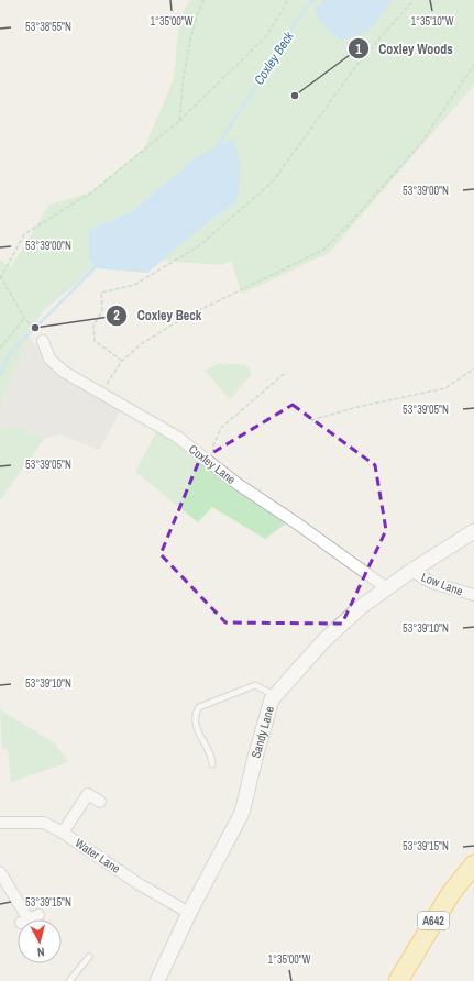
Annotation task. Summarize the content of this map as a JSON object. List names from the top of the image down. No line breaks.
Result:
{"streets":{"highway":["A642"],"street":["Coxley Lane","Low Lane","Sandy Lane","Water Lane"]},"crossings":[["Coxley Lane","Sandy Lane"],["Low Lane","Sandy Lane"],["Sandy Lane","Water Lane"]],"water":["Coxley Beck"],"places":["Coxley Woods","Coxley Beck"],"north":"bottom","coordinates":["1°35'00\"W","1°35'10\"W","53°38'55\"N","53°39'00\"N","53°39'05\"N","53°39'10\"N","53°39'15\"N"]}
